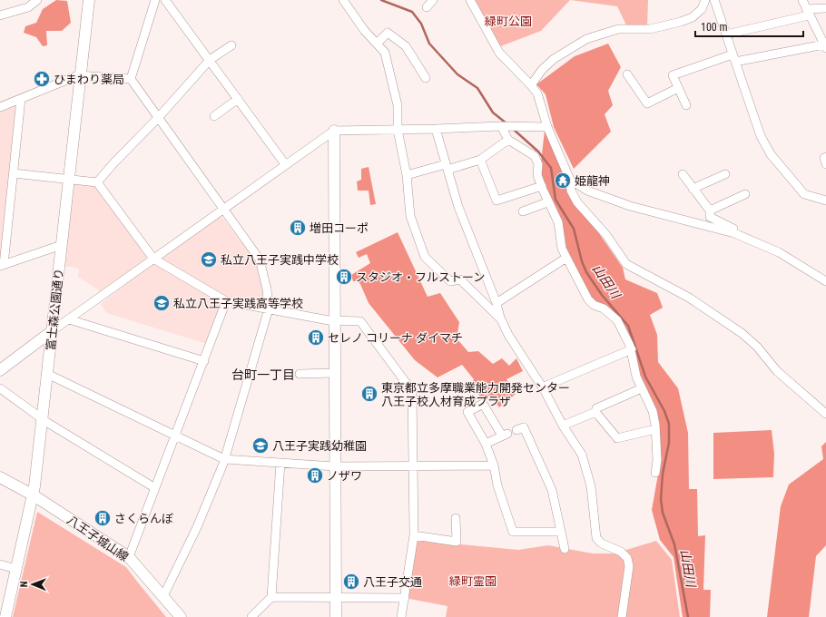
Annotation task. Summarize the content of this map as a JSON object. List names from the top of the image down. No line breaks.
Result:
{"streets":{"street":["富士森公園通り","八王子城山線"]},"crossings":[["富士森公園通り","八王子城山線"]],"districts":["台町一丁目"],"water":["山田川"],"parks":["緑町公園","緑町霊園"],"places":{"pharmacy":["ひまわり薬局"],"temple":["姫龍神"],"building":["増田コーポ","スタジオ・フルストーン","セレノ コリーナ ダイマチ","東京都立多摩職業能力開発センター 八王子校人材育成プラザ","ノザワ","さくらんぼ","八王子交通"],"school or university":["私立八王子実践中学校","私立八王子実践高等学校","八王子実践幼稚園"]},"scale_bar":"100 m","north":"left"}
